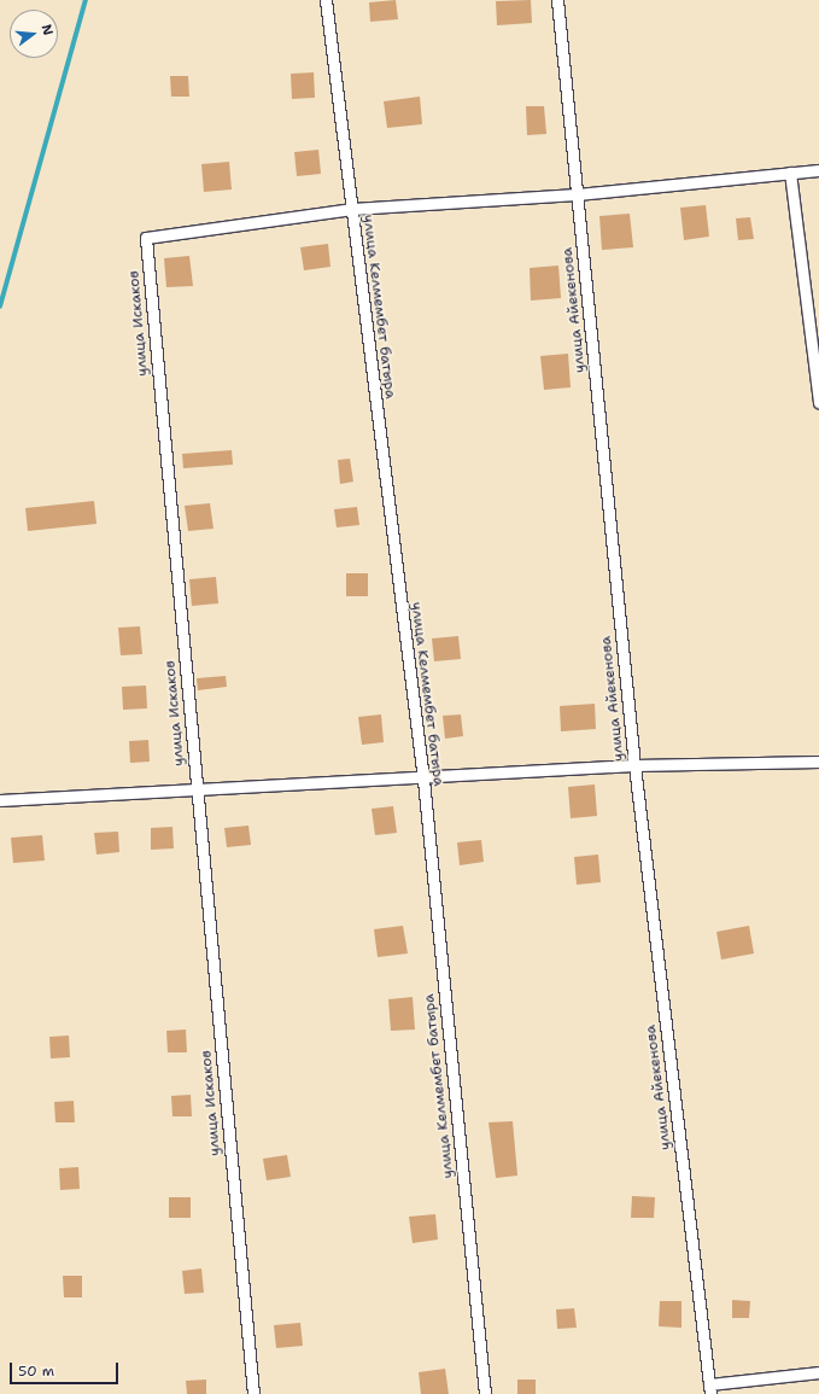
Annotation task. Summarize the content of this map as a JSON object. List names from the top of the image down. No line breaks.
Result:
{"streets":{"street":["улица Келмембет батыра","улица Айекенова","улица Искаков"]},"crossings":[["улица Келмембет батыра","улица Искаков"]],"scale_bar":"50 m","north":"right"}
